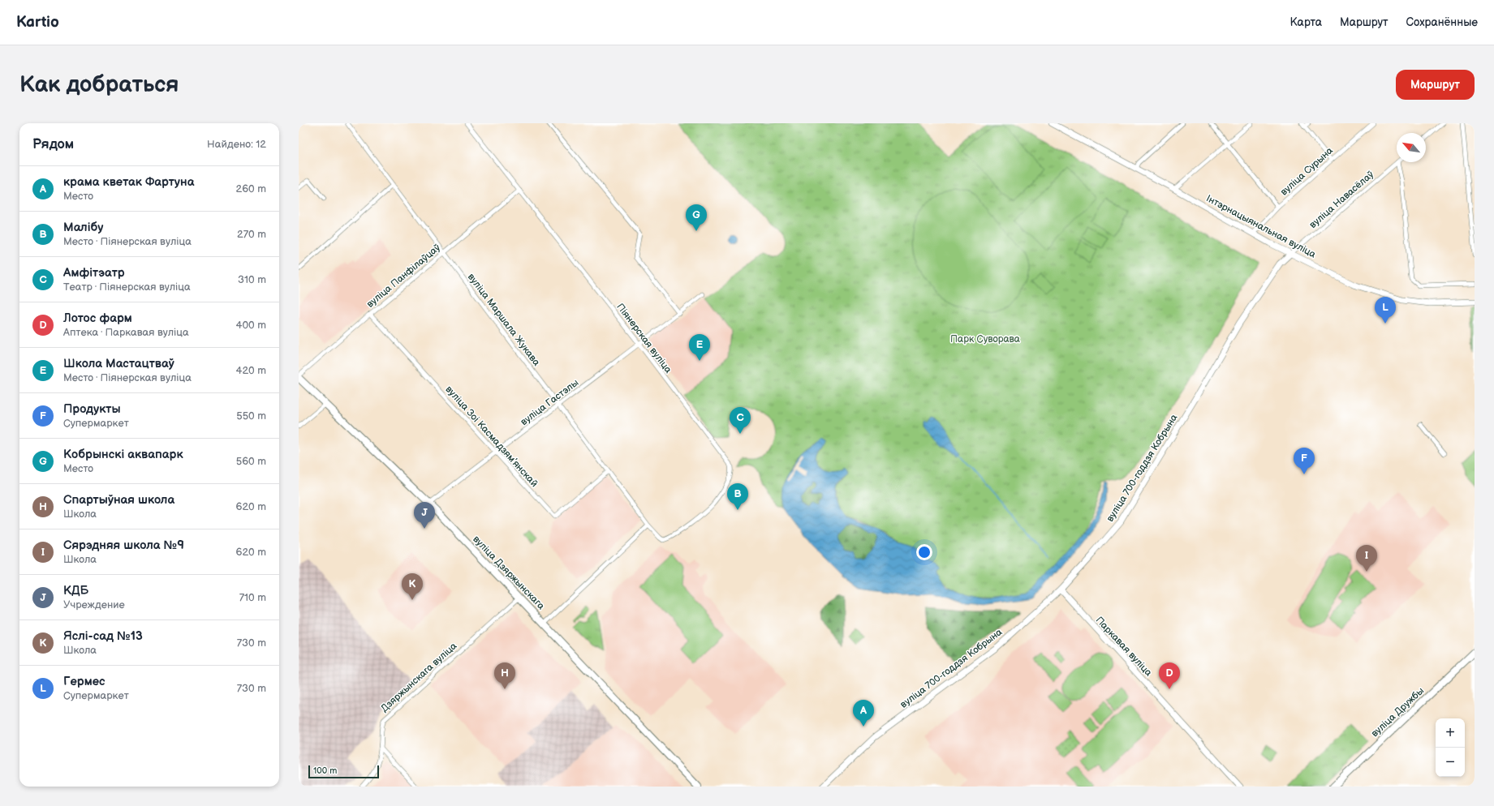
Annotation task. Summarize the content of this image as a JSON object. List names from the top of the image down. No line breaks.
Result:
{"streets":{"main road":["вуліца Дзяржынскага","вуліца Дружбы"],"street":["вуліца Сурына","вуліца Навасёлаў","Інтэрнацыянальная вуліца","вуліца Панфілаўцаў","вуліца Маршала Жукава","Піянерская вуліца","вуліца Гастэлы","вуліца Зоі Касмадзямʼянскай","вуліца 700-годдзя Кобрына","Паркавая вуліца","Дзяржынскага вуліца"]},"crossings":[["вуліца Сурына","Інтэрнацыянальная вуліца"],["вуліца Навасёлаў","Інтэрнацыянальная вуліца"],["вуліца Навасёлаў","вуліца 700-годдзя Кобрына"],["Інтэрнацыянальная вуліца","вуліца 700-годдзя Кобрына"],["вуліца Панфілаўцаў","вуліца Маршала Жукава"],["вуліца Панфілаўцаў","Піянерская вуліца"],["вуліца Панфілаўцаў","вуліца Зоі Касмадзямʼянскай"],["вуліца Панфілаўцаў","вуліца Дзяржынскага"],["вуліца Маршала Жукава","Піянерская вуліца"],["вуліца Маршала Жукава","вуліца Гастэлы"],["вуліца Маршала Жукава","вуліца Зоі Касмадзямʼянскай"],["Піянерская вуліца","вуліца Гастэлы"],["вуліца Гастэлы","вуліца Зоі Касмадзямʼянскай"],["вуліца Гастэлы","вуліца Дзяржынскага"],["вуліца 700-годдзя Кобрына","Паркавая вуліца"],["вуліца Дзяржынскага","Дзяржынскага вуліца"]],"parks":["Парк Суворава"],"scale_bar":"100 m","north":"top left","page":{"header":"Kartio","nav":["Карта","Маршрут","Сохранённые"],"buttons":"Маршрут","title":"Как добраться","heading":["Рядом","Найдено: 12"],"list":[{"mark":"A","name":"крама кветак Фартуна","note":"Место","value":"260 m"},{"mark":"B","name":"Малібу","note":"Место · Піянерская вуліца","value":"270 m"},{"mark":"C","name":"Амфітэатр","note":"Театр · Піянерская вуліца","value":"310 m"},{"mark":"D","name":"Лотос фарм","note":"Аптека · Паркавая вуліца","value":"400 m"},{"mark":"E","name":"Школа Мастацтваў","note":"Место · Піянерская вуліца","value":"420 m"},{"mark":"F","name":"Продукты","note":"Супермаркет","value":"550 m"},{"mark":"G","name":"Кобрынскі аквапарк","note":"Место","value":"560 m"},{"mark":"H","name":"Спартыўная школа","note":"Школа","value":"620 m"},{"mark":"I","name":"Сярэдняя школа №9","note":"Школа","value":"620 m"},{"mark":"J","name":"КДБ","note":"Учреждение","value":"710 m"},{"mark":"K","name":"Яслі-сад №13","note":"Школа","value":"730 m"},{"mark":"L","name":"Гермес","note":"Супермаркет","value":"730 m"}],"pins":["G","L","E","C","F","B","J","I","K","D","H","A"],"map_buttons":["+","−"],"scale":"100 m"}}
